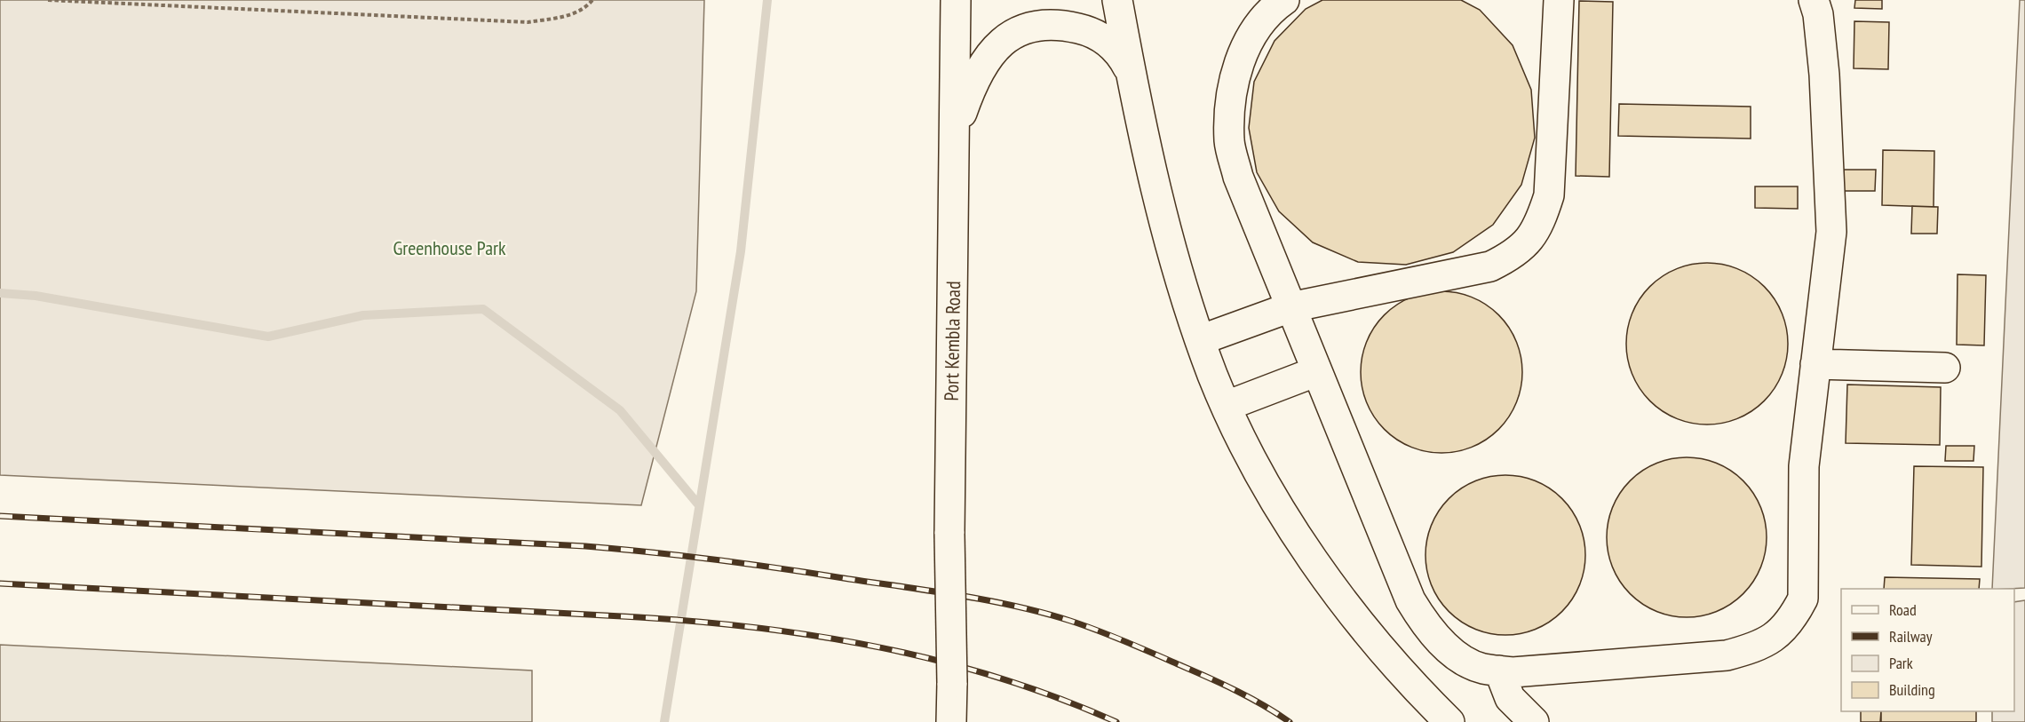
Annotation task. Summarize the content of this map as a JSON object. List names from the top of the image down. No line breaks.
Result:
{"streets":{"street":["Port Kembla Road"]},"parks":["Greenhouse Park"],"legend":["Road","Railway","Park","Building"]}
